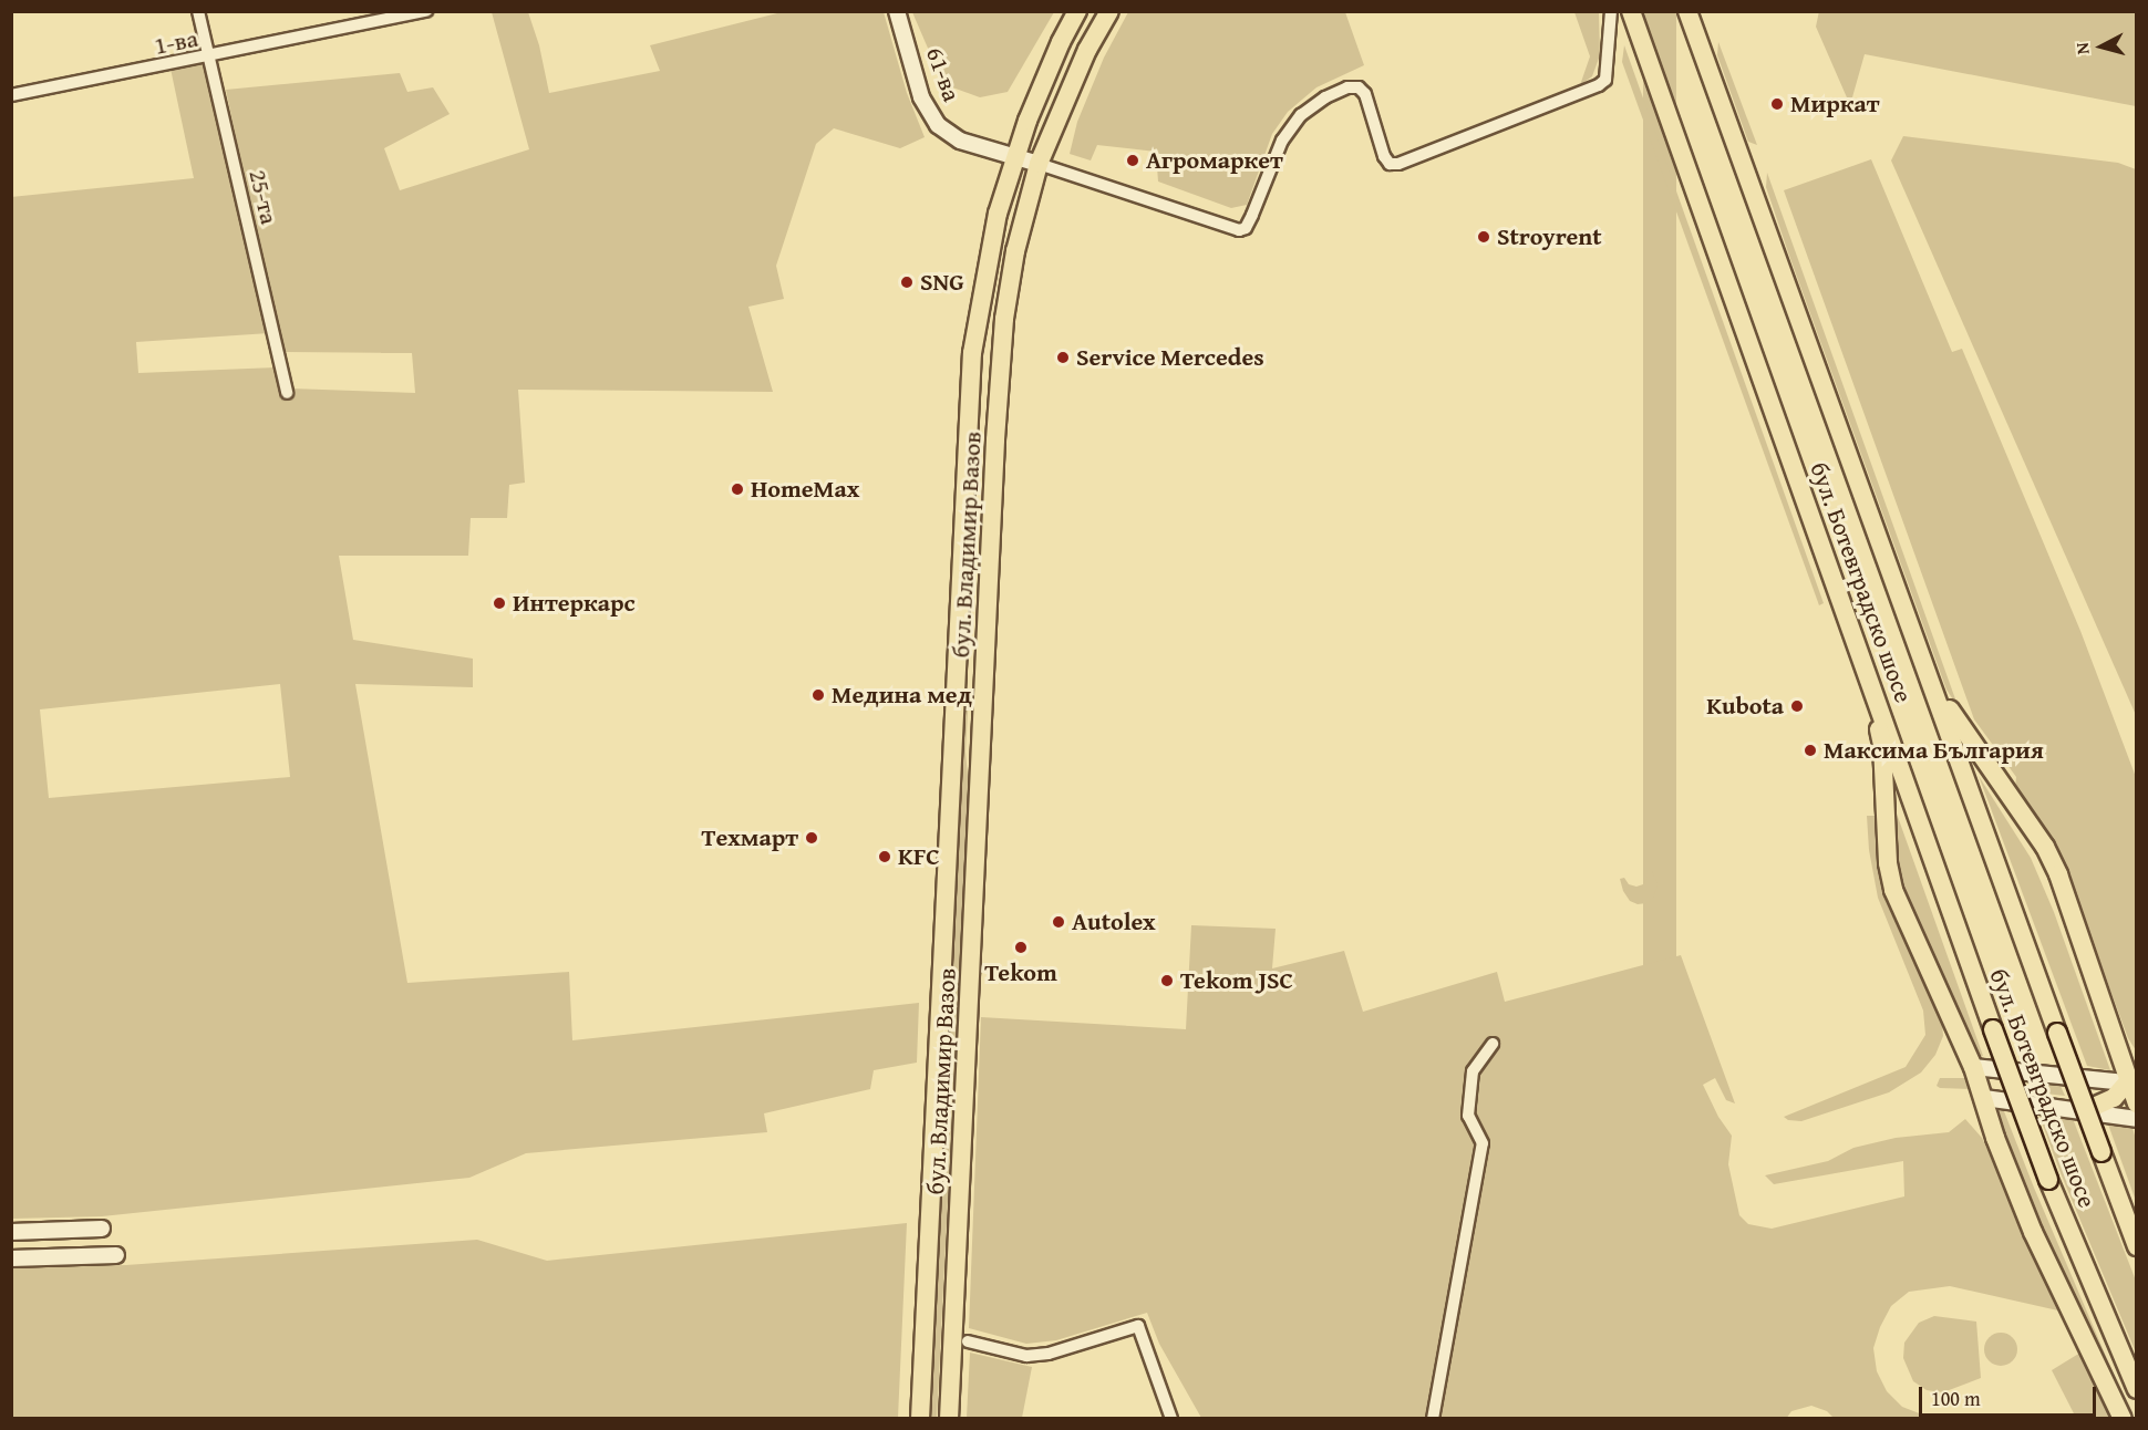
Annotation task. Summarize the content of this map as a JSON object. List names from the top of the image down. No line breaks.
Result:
{"streets":{"main road":["бул. Владимир Вазов","бул. Ботевградско шосе"],"street":["1-ва","61-ва","25-та"]},"crossings":[["1-ва","25-та"],["61-ва","бул. Владимир Вазов"]],"places":["Миркат","Агромаркет","Stroyrent","SNG","Service Mercedes","HomeMax","Интеркарс","Медина мед","Kubota","Максима България","Техмарт","KFC","Autolex","Tekom","Tekom JSC"],"scale_bar":"100 m","north":"left"}
